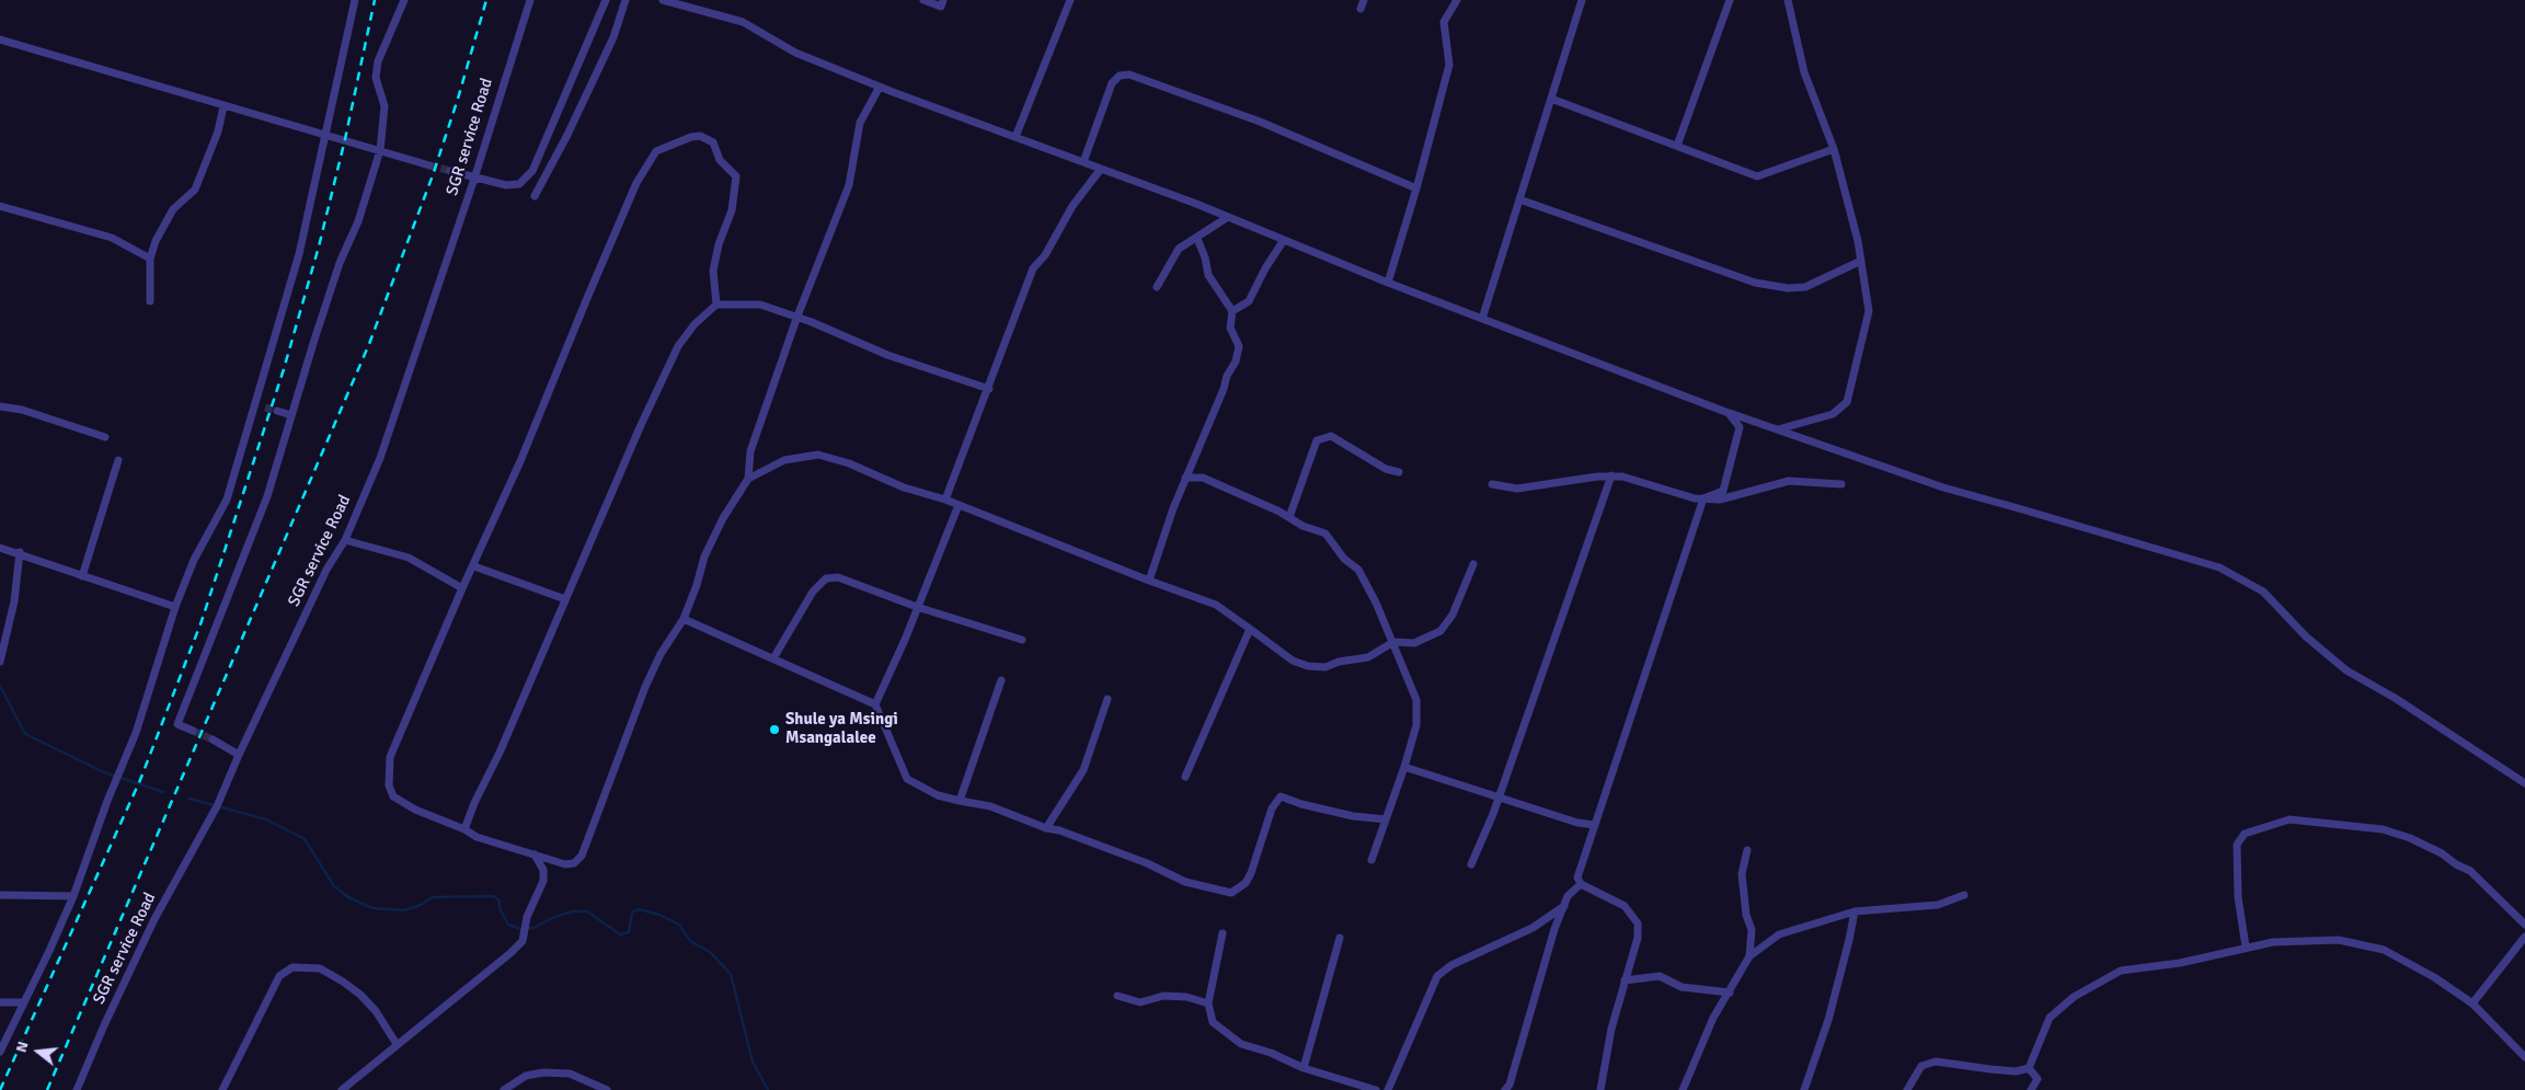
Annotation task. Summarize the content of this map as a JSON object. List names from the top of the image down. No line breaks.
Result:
{"streets":{"street":["SGR service Road"]},"places":["Shule ya Msingi Msangalalee"],"north":"left"}
